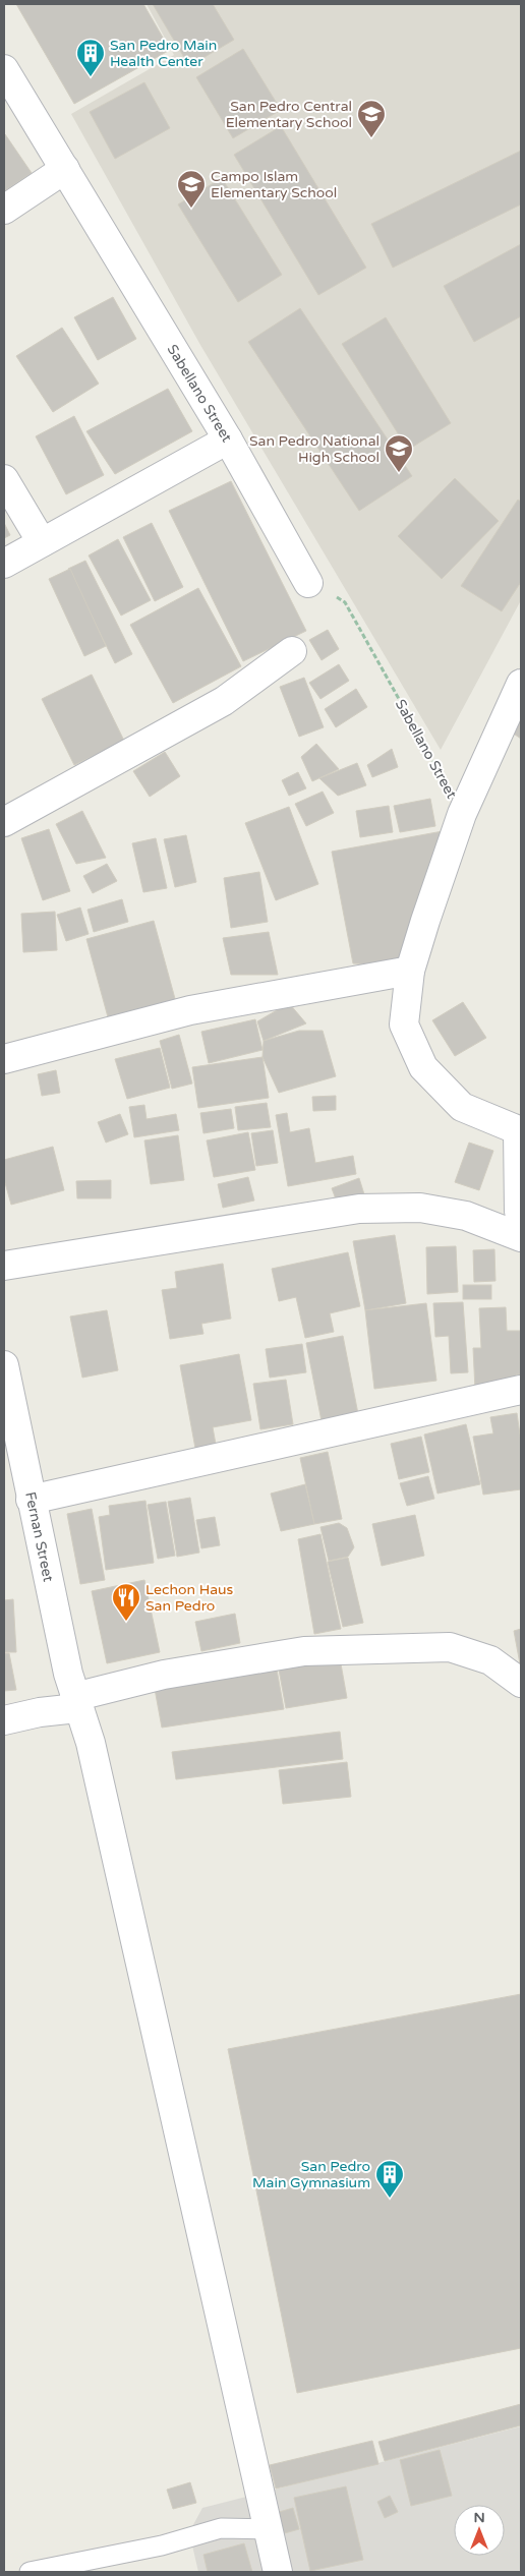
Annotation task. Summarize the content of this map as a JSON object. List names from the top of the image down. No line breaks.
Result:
{"streets":{"street":["Sabellano Street","Fernan Street"]},"places":{"building":["San Pedro Main Health Center","San Pedro Main Gymnasium"],"school or university":["San Pedro Central Elementary School","Campo Islam Elementary School","San Pedro National High School"],"restaurant":["Lechon Haus San Pedro"]},"north":"top"}
